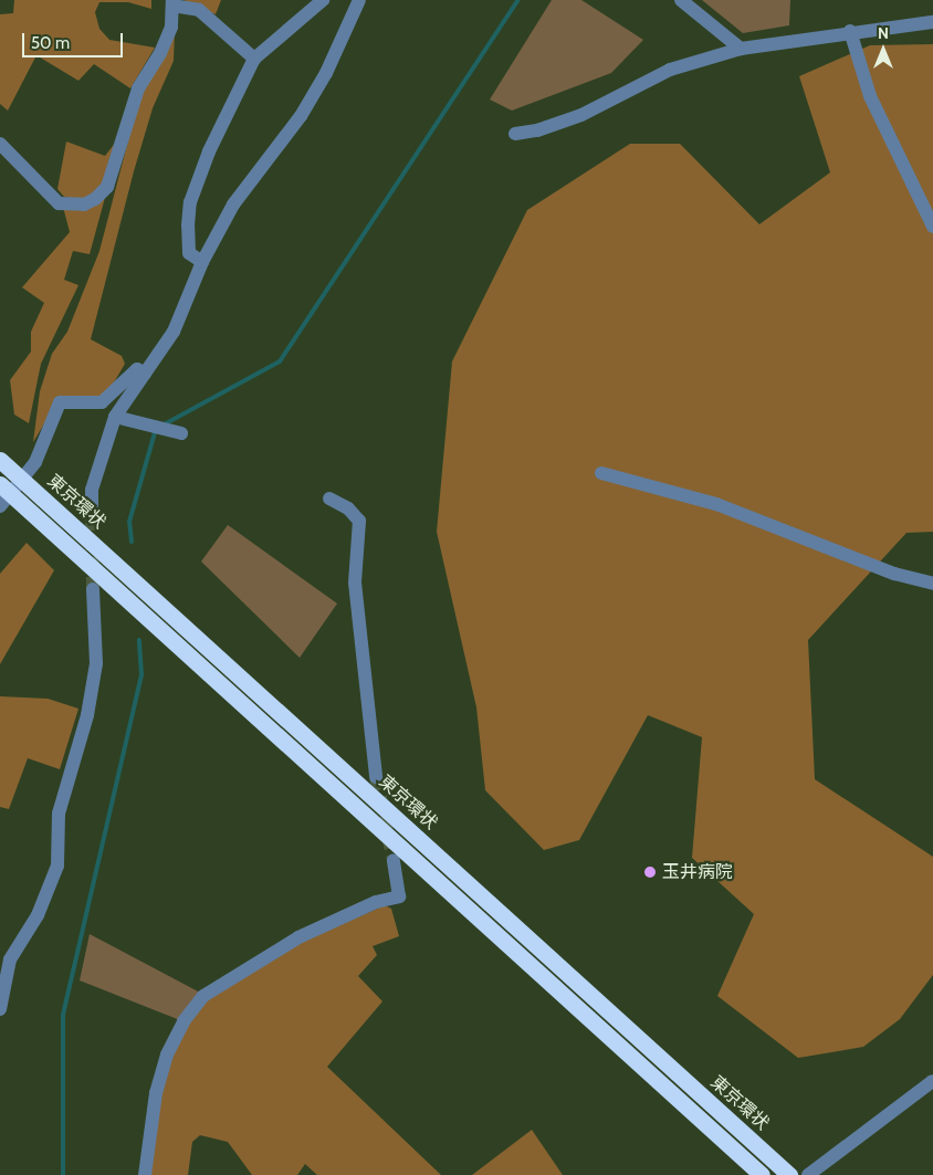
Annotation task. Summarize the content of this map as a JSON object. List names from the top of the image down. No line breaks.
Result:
{"streets":{"highway":["東京環状"]},"places":["玉井病院"],"scale_bar":"50 m","north":"top"}
